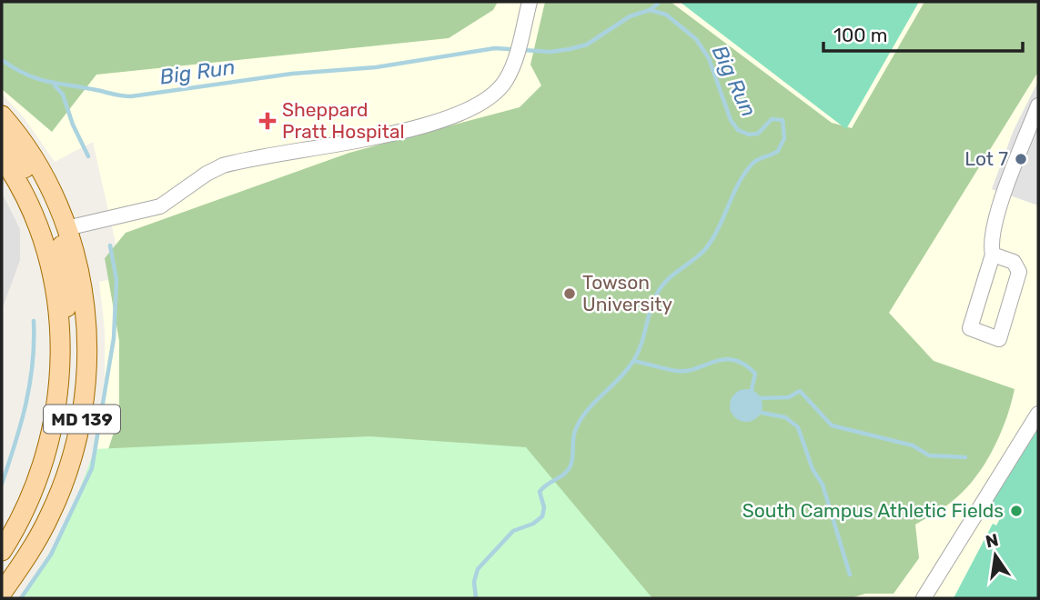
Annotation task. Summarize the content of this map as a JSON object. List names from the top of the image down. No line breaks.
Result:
{"streets":{"main road":["MD 139"]},"water":["Big Run"],"places":{"health":["Sheppard Pratt Hospital"],"other":["Lot 7","Towson University","South Campus Athletic Fields"]},"scale_bar":"100 m","north":"top"}
